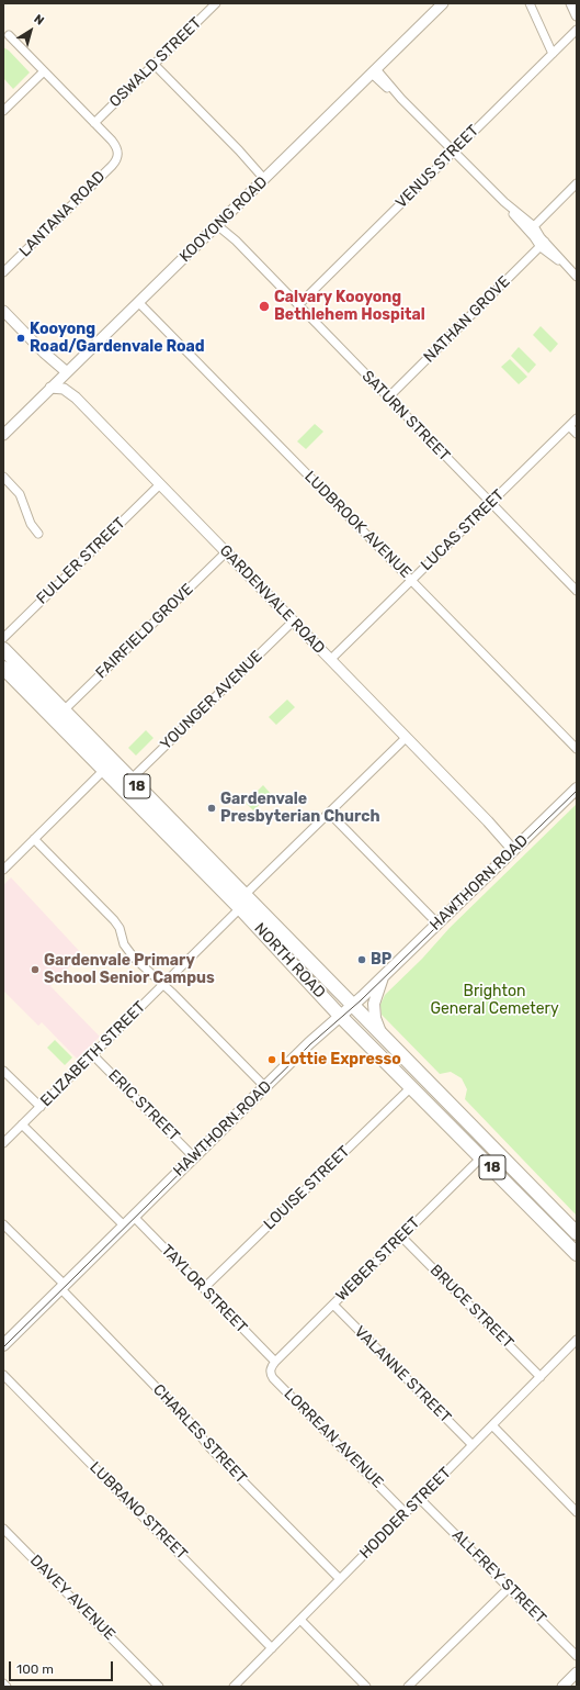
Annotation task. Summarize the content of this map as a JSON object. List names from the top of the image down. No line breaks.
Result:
{"streets":{"highway":["18","NORTH ROAD"],"main road":["HAWTHORN ROAD"],"street":["OSWALD STREET","VENUS STREET","LANTANA ROAD","KOOYONG ROAD","NATHAN GROVE","SATURN STREET","LUDBROOK AVENUE","LUCAS STREET","FULLER STREET","GARDENVALE ROAD","FAIRFIELD GROVE","YOUNGER AVENUE","ELIZABETH STREET","ERIC STREET","LOUISE STREET","WEBER STREET","TAYLOR STREET","BRUCE STREET","VALANNE STREET","CHARLES STREET","LORREAN AVENUE","LUBRANO STREET","HODDER STREET","ALLFREY STREET","DAVEY AVENUE"]},"crossings":[["OSWALD STREET","LANTANA ROAD"],["VENUS STREET","SATURN STREET"],["KOOYONG ROAD","SATURN STREET"],["KOOYONG ROAD","LUDBROOK AVENUE"],["KOOYONG ROAD","GARDENVALE ROAD"],["NATHAN GROVE","SATURN STREET"],["SATURN STREET","LUCAS STREET"],["LUDBROOK AVENUE","LUCAS STREET"],["LUCAS STREET","GARDENVALE ROAD"],["FULLER STREET","GARDENVALE ROAD"],["GARDENVALE ROAD","FAIRFIELD GROVE"],["GARDENVALE ROAD","YOUNGER AVENUE"],["GARDENVALE ROAD","HAWTHORN ROAD"],["GARDENVALE ROAD","ELIZABETH STREET"],["FAIRFIELD GROVE","NORTH ROAD"],["YOUNGER AVENUE","NORTH ROAD"],["HAWTHORN ROAD","NORTH ROAD"],["HAWTHORN ROAD","ERIC STREET"],["HAWTHORN ROAD","TAYLOR STREET"],["HAWTHORN ROAD","CHARLES STREET"],["NORTH ROAD","ELIZABETH STREET"],["NORTH ROAD","LOUISE STREET"],["NORTH ROAD","WEBER STREET"],["ELIZABETH STREET","ERIC STREET"],["LOUISE STREET","TAYLOR STREET"],["WEBER STREET","TAYLOR STREET"],["WEBER STREET","BRUCE STREET"],["WEBER STREET","VALANNE STREET"],["WEBER STREET","LORREAN AVENUE"],["TAYLOR STREET","LORREAN AVENUE"],["BRUCE STREET","HODDER STREET"],["VALANNE STREET","HODDER STREET"],["CHARLES STREET","HODDER STREET"],["LORREAN AVENUE","HODDER STREET"],["LUBRANO STREET","HODDER STREET"],["HODDER STREET","ALLFREY STREET"]],"parks":["Brighton General Cemetery"],"places":["Calvary Kooyong Bethlehem Hospital","Kooyong Road/Gardenvale Road","Gardenvale Presbyterian Church","BP","Gardenvale Primary School Senior Campus","Lottie Expresso"],"scale_bar":"100 m","north":"top right"}
